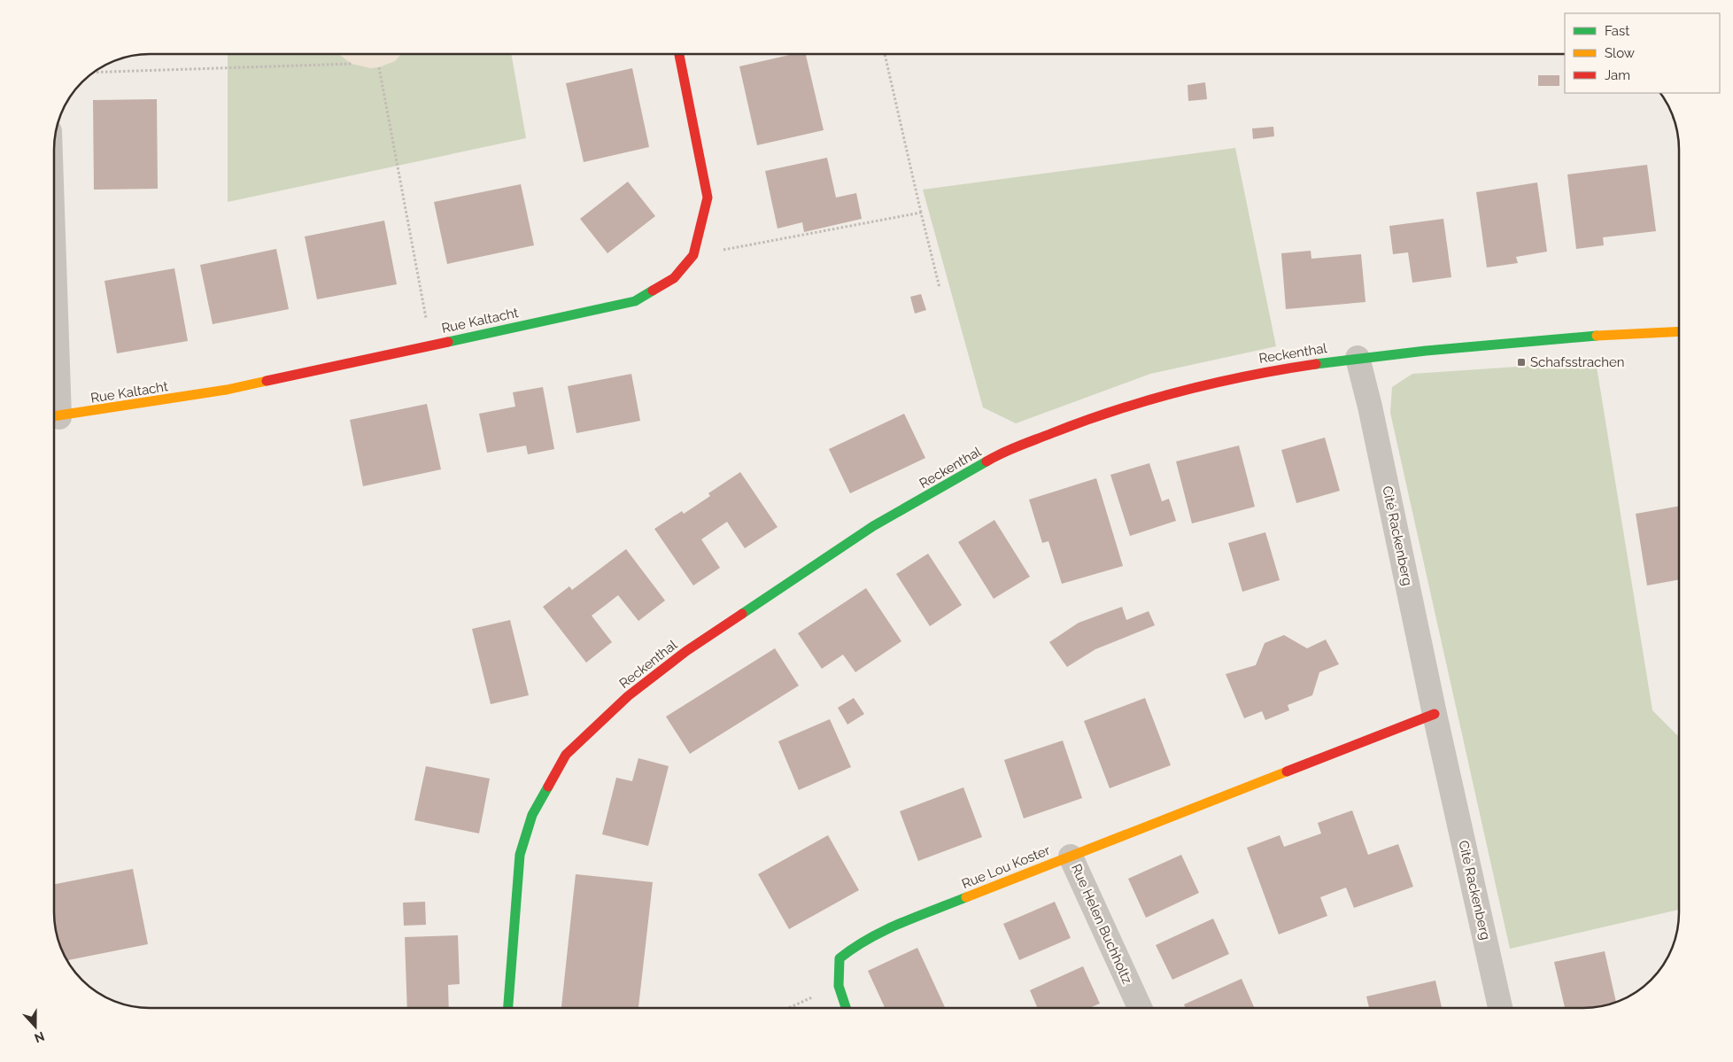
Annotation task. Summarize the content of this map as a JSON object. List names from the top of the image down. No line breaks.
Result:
{"streets":{"street":["Rue Kaltacht","Reckenthal","Cité Rackenberg","Rue Lou Koster","Rue Helen Buchholtz"]},"crossings":[["Reckenthal","Cité Rackenberg"],["Cité Rackenberg","Rue Lou Koster"],["Rue Lou Koster","Rue Helen Buchholtz"]],"places":{"transit":["Schafsstrachen"]},"legend":["Fast","Slow","Jam"],"north":"bottom"}
